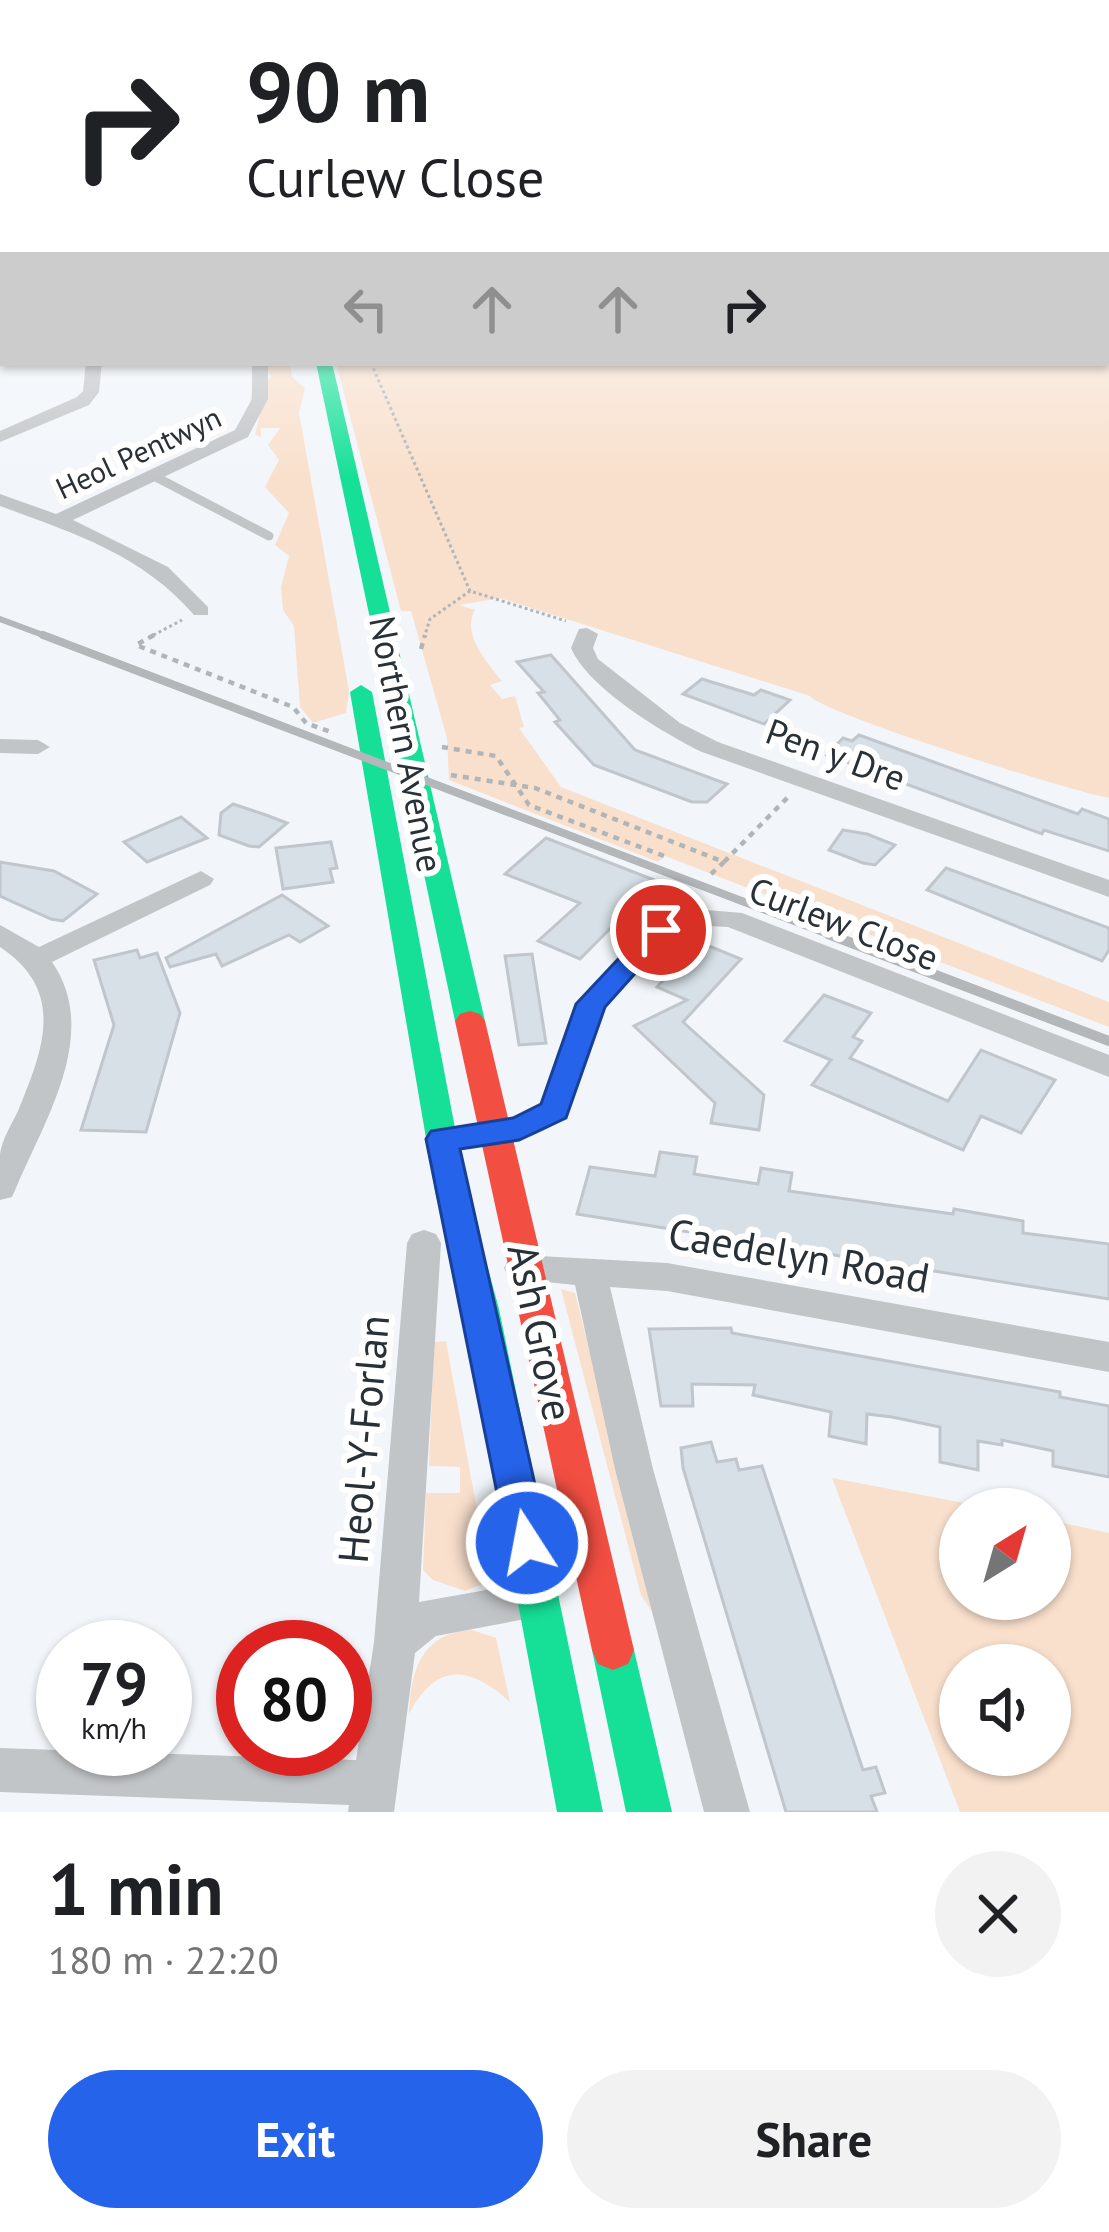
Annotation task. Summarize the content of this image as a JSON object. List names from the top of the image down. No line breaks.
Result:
{"streets":{"highway":["Northern Avenue","Ash Grove"],"street":["Heol Pentwyn","Pen y Dre","Curlew Close","Caedelyn Road","Heol-Y-Forlan"]},"crossings":[["Northern Avenue","Curlew Close"],["Northern Avenue","Ash Grove"],["Curlew Close","Ash Grove"],["Caedelyn Road","Ash Grove"]],"north":"top right","page":{"turn":["90 m","Curlew Close"],"speed":"79 km/h","limit":"80","heading":["1 min","180 m · 22:20"],"buttons":["Exit","Share"]}}
